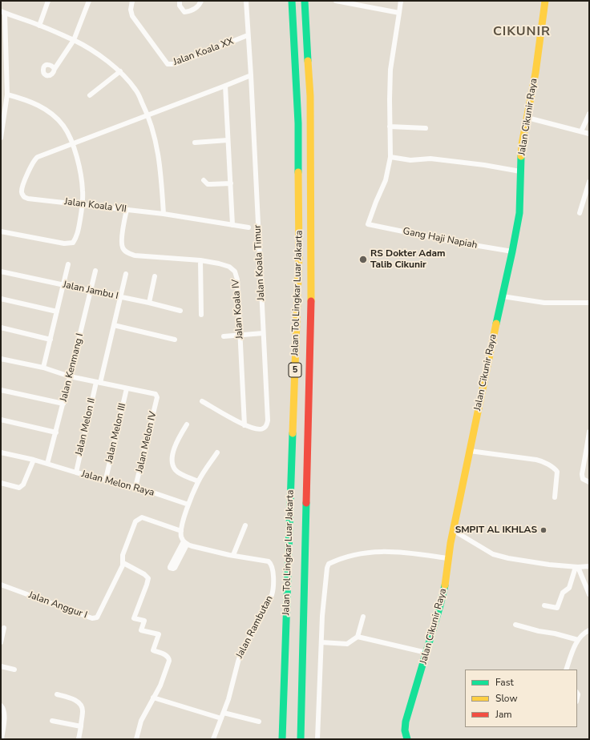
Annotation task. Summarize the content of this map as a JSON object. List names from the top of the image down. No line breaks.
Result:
{"streets":{"main road":["Jalan Cikunir Raya","Jalan Tol Lingkar Luar Jakarta","5"],"street":["Jalan Koala XX","Jalan Koala VII","Gang Haji Napiah","Jalan Koala Timur","Jalan Jambu I","Jalan Koala IV","Jalan Kenmang I","Jalan Melon II","Jalan Melon III","Jalan Melon IV","Jalan Melon Raya","Jalan Anggur I","Jalan Rambutan"]},"crossings":[["Jalan Koala XX","Jalan Koala Timur"],["Jalan Cikunir Raya","Gang Haji Napiah"],["Jalan Koala VII","Jalan Koala IV"],["Jalan Koala Timur","Jalan Koala IV"],["Jalan Jambu I","Jalan Kenmang I"],["Jalan Jambu I","Jalan Melon II"],["Jalan Kenmang I","Jalan Melon Raya"],["Jalan Melon II","Jalan Melon Raya"],["Jalan Melon III","Jalan Melon IV"],["Jalan Melon III","Jalan Melon Raya"],["Jalan Melon IV","Jalan Melon Raya"]],"districts":["CIKUNIR"],"places":["RS Dokter Adam Talib Cikunir","SMPIT AL IKHLAS"],"legend":["Fast","Slow","Jam"]}
